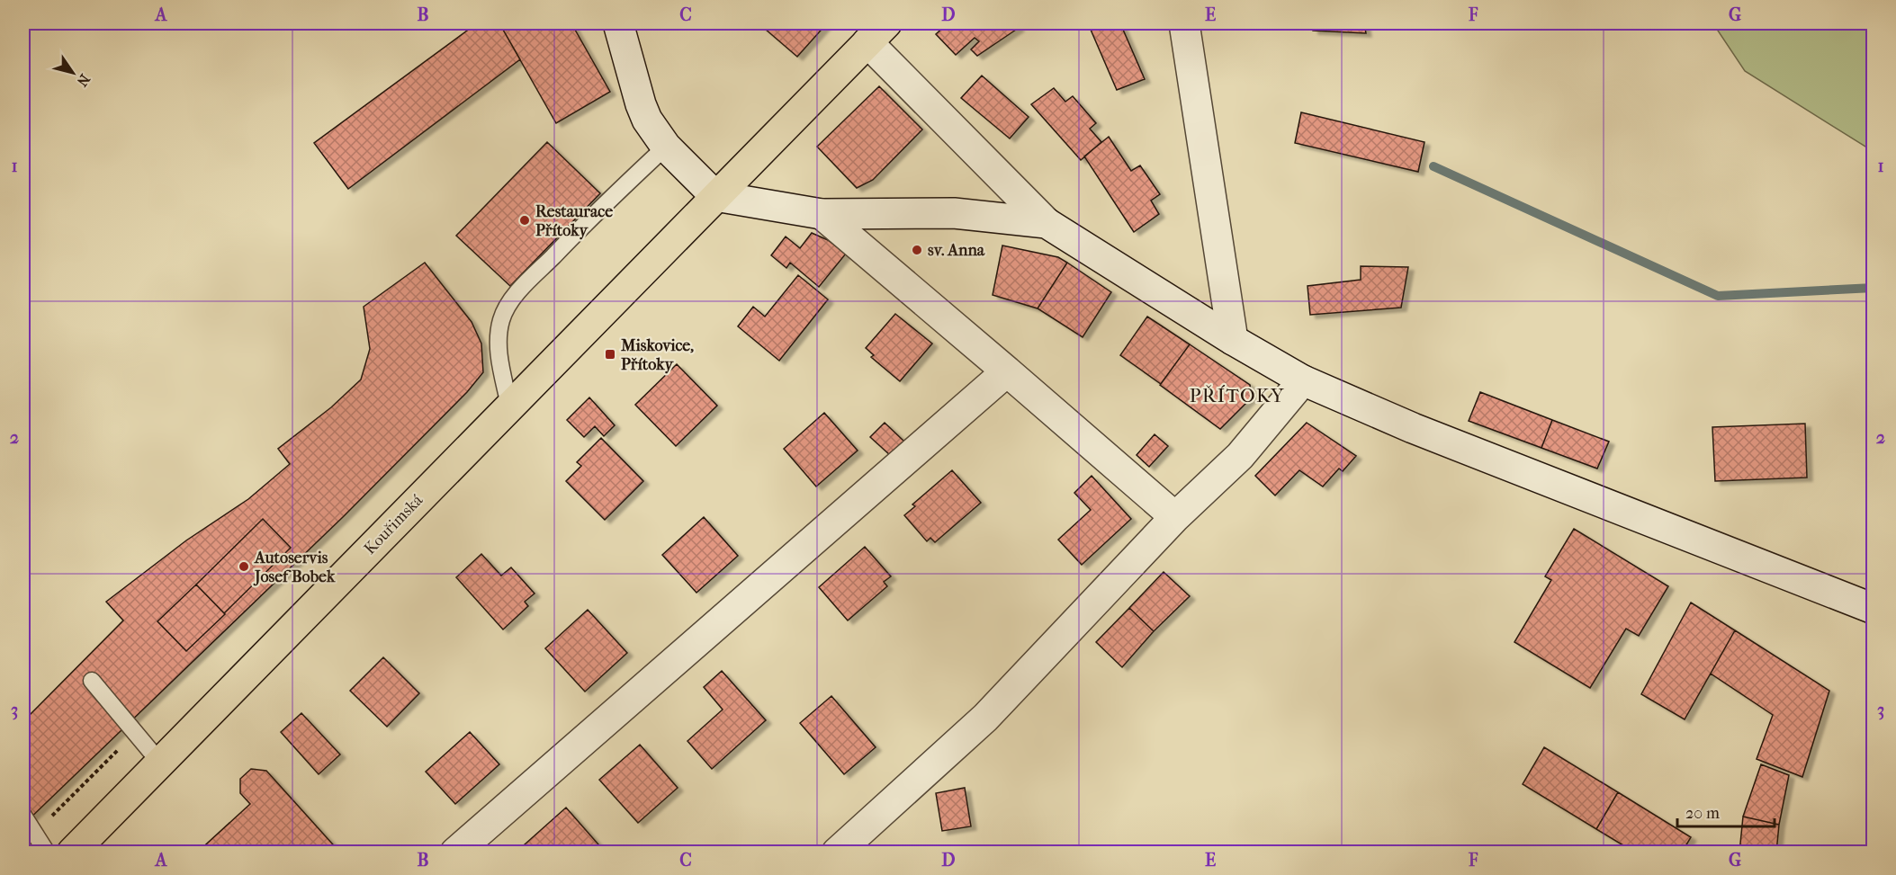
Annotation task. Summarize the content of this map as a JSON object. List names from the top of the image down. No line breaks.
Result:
{"streets":{"main road":["Kouřimská"]},"districts":["PŘÍTOKY"],"places":{"other":["Restaurace Přítoky","sv. Anna","Autoservis Josef Bobek"],"transit":["Miskovice, Přítoky"]},"scale_bar":"20 m","north":"bottom right","grid":{"columns":["A","B","C","D","E","F","G"],"rows":["1","2","3"]}}
